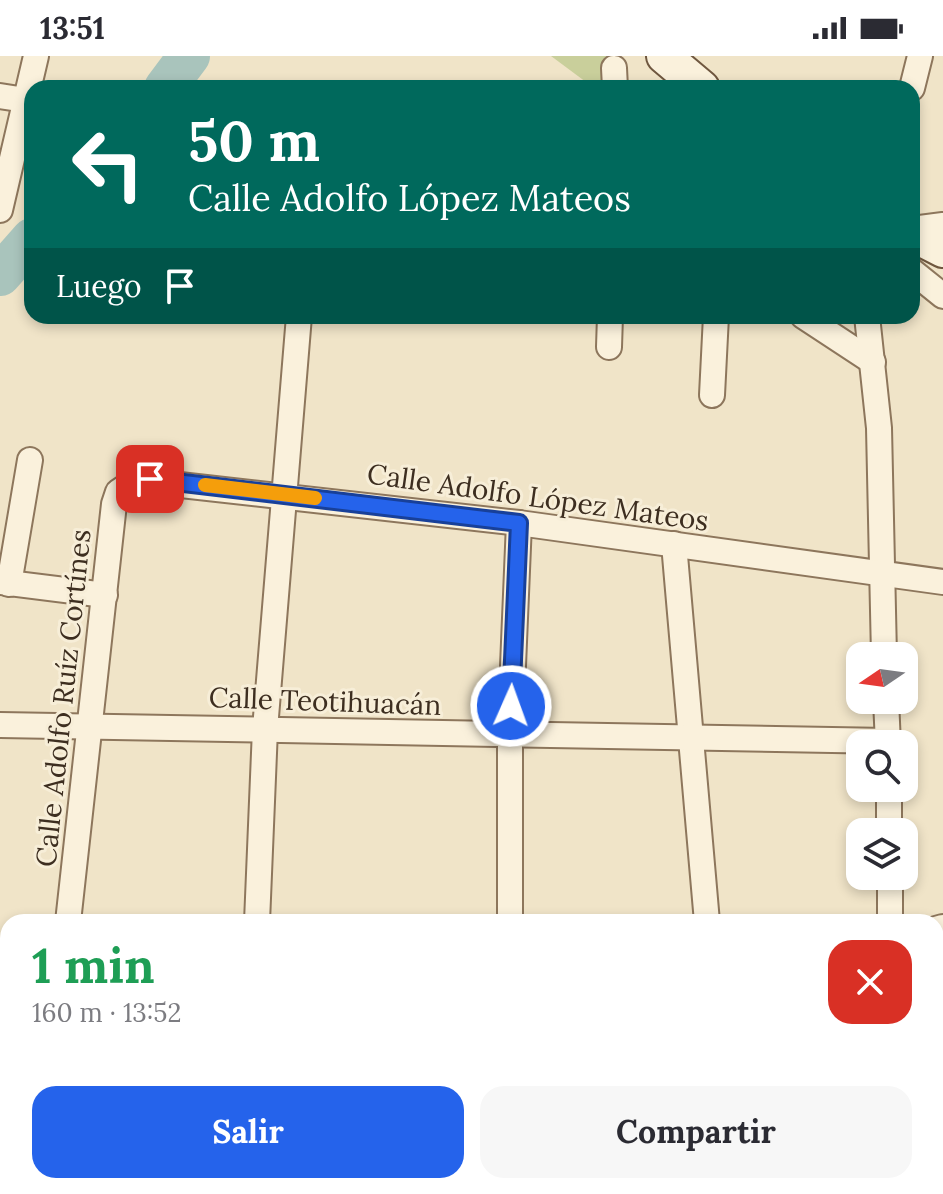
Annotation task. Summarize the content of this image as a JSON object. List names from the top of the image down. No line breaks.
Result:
{"streets":{"street":["Calle Adolfo López Mateos","Calle Adolfo Ruíz Cortínes","Calle Teotihuacán"]},"crossings":[["Calle Adolfo López Mateos","Calle Adolfo Ruíz Cortínes"],["Calle Adolfo Ruíz Cortínes","Calle Teotihuacán"]],"north":"left","page":{"status":"13:51","turn":["50 m","Calle Adolfo López Mateos"],"then":"Luego","heading":["1 min","160 m · 13:52"],"buttons":["Salir","Compartir"]}}
